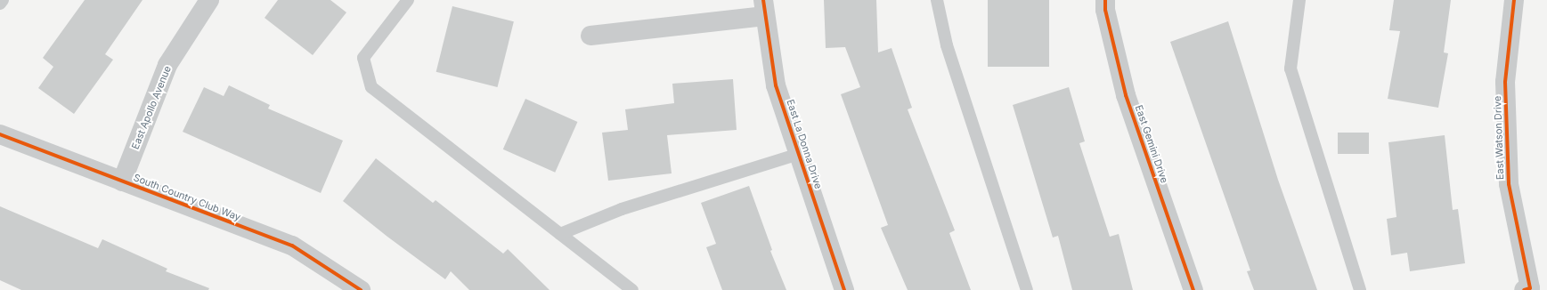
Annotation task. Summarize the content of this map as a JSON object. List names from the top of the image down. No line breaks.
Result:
{"streets":{"street":["East Apollo Avenue","East Watson Drive","East La Donna Drive","East Gemini Drive","South Country Club Way"]},"crossings":[["East Apollo Avenue","South Country Club Way"]]}
